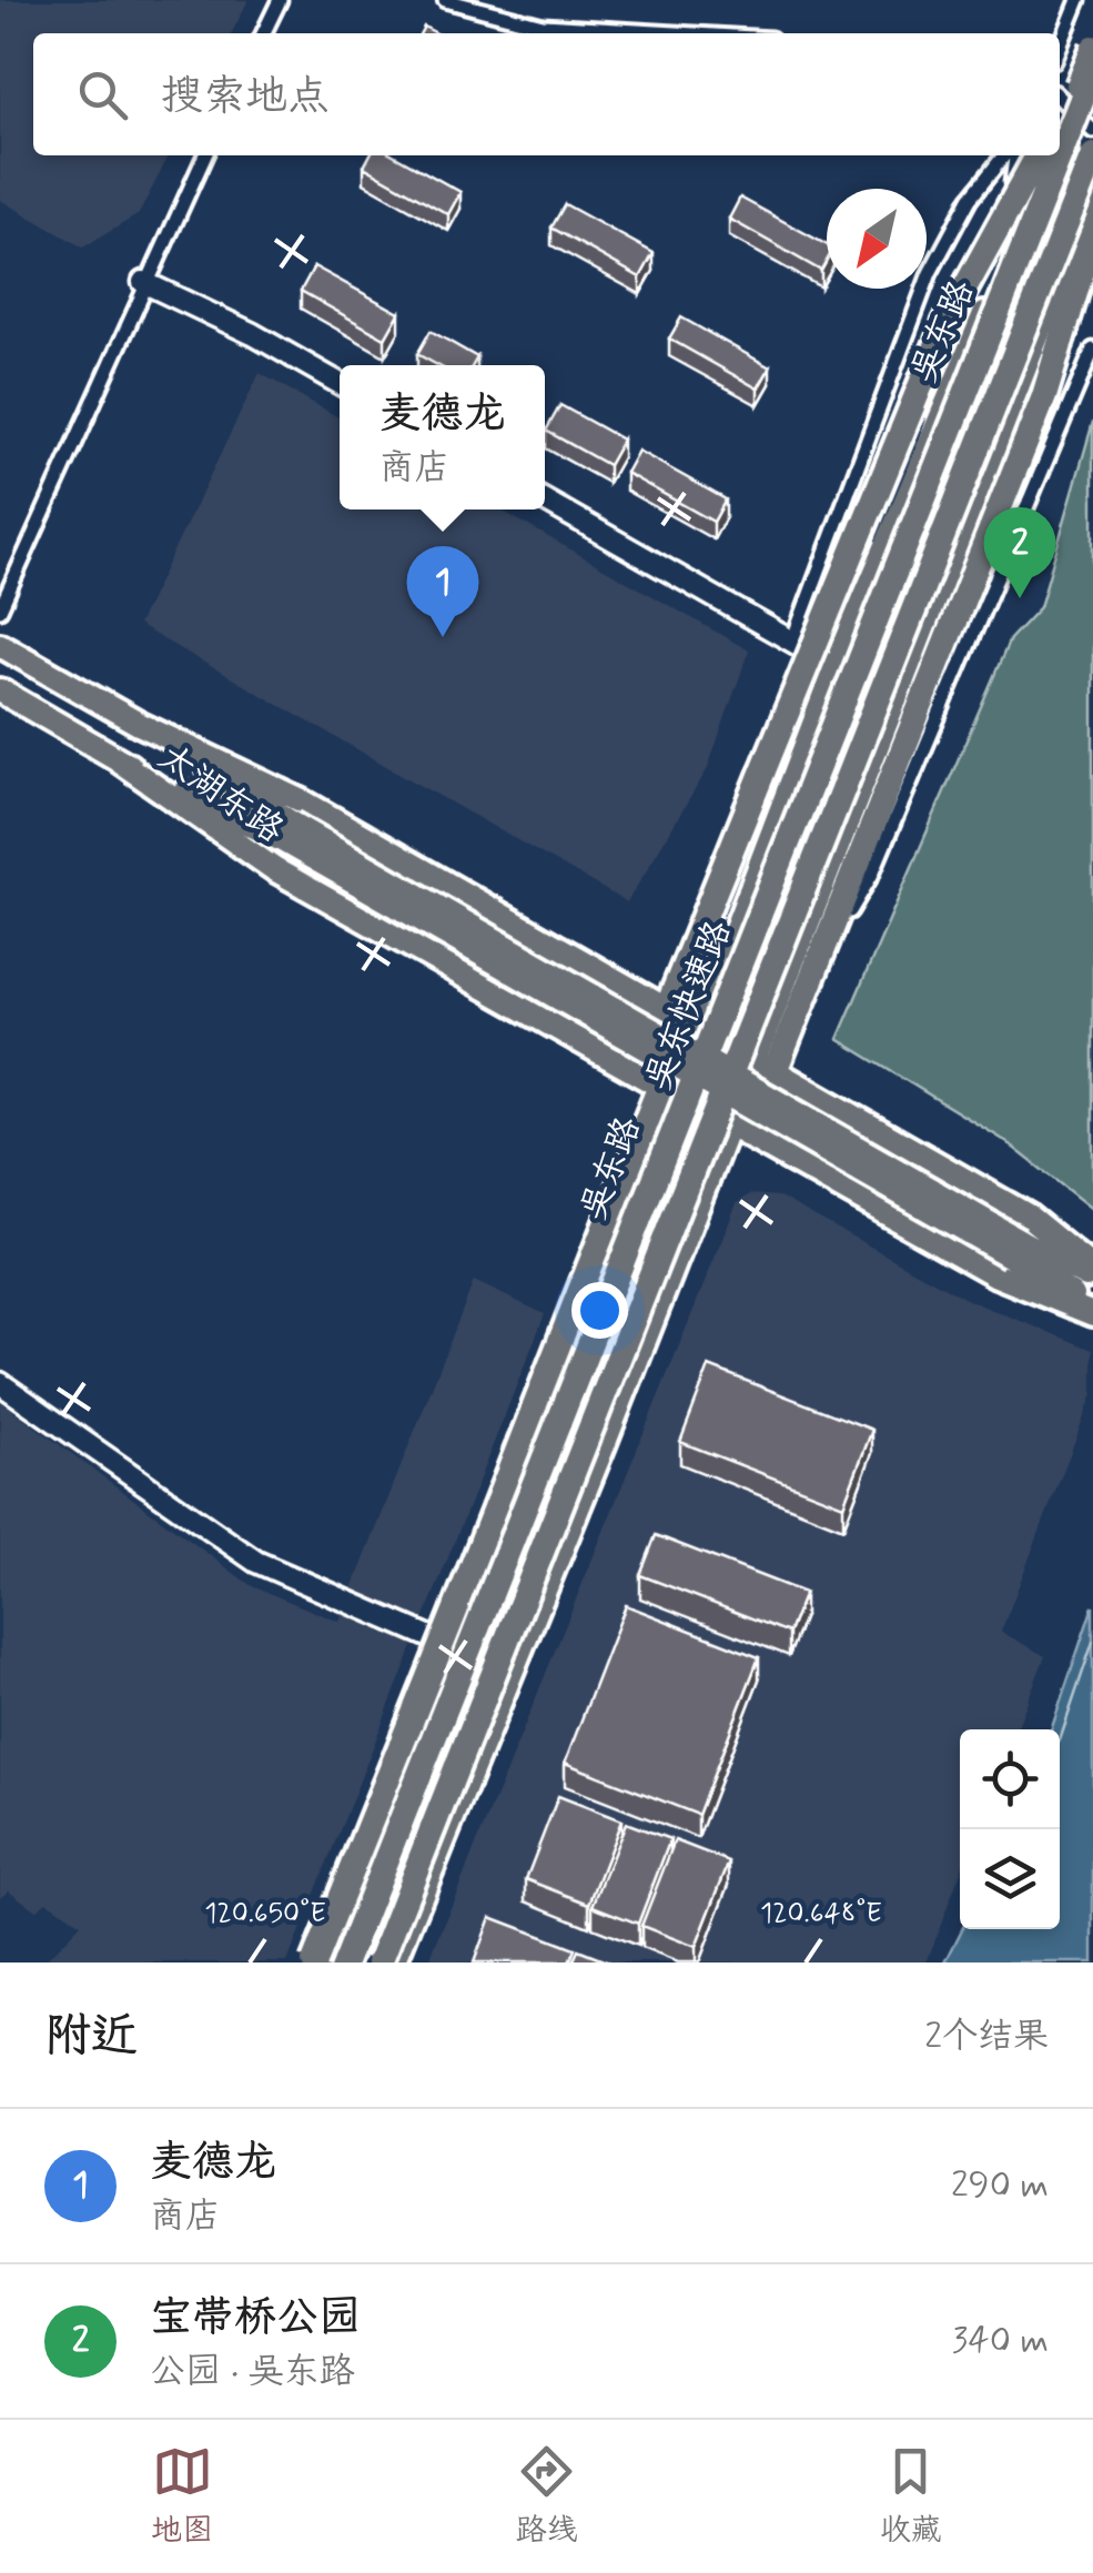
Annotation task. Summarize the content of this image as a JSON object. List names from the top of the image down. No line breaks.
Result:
{"streets":{"highway":["吴东快速路"],"main road":["吴东路","太湖东路"]},"crossings":[["吴东路","太湖东路"]],"north":"bottom left","page":{"search":"搜索地点","popup":["麦德龙","商店"],"pins":["2","1"],"heading":["附近","2个结果"],"list":[{"mark":"1","name":"麦德龙","note":"商店","value":"290 m"},{"mark":"2","name":"宝带桥公园","note":"公园 · 吴东路","value":"340 m"}],"nav":["地图","路线","收藏"]},"coordinates":["120.650°E","120.648°E"]}
